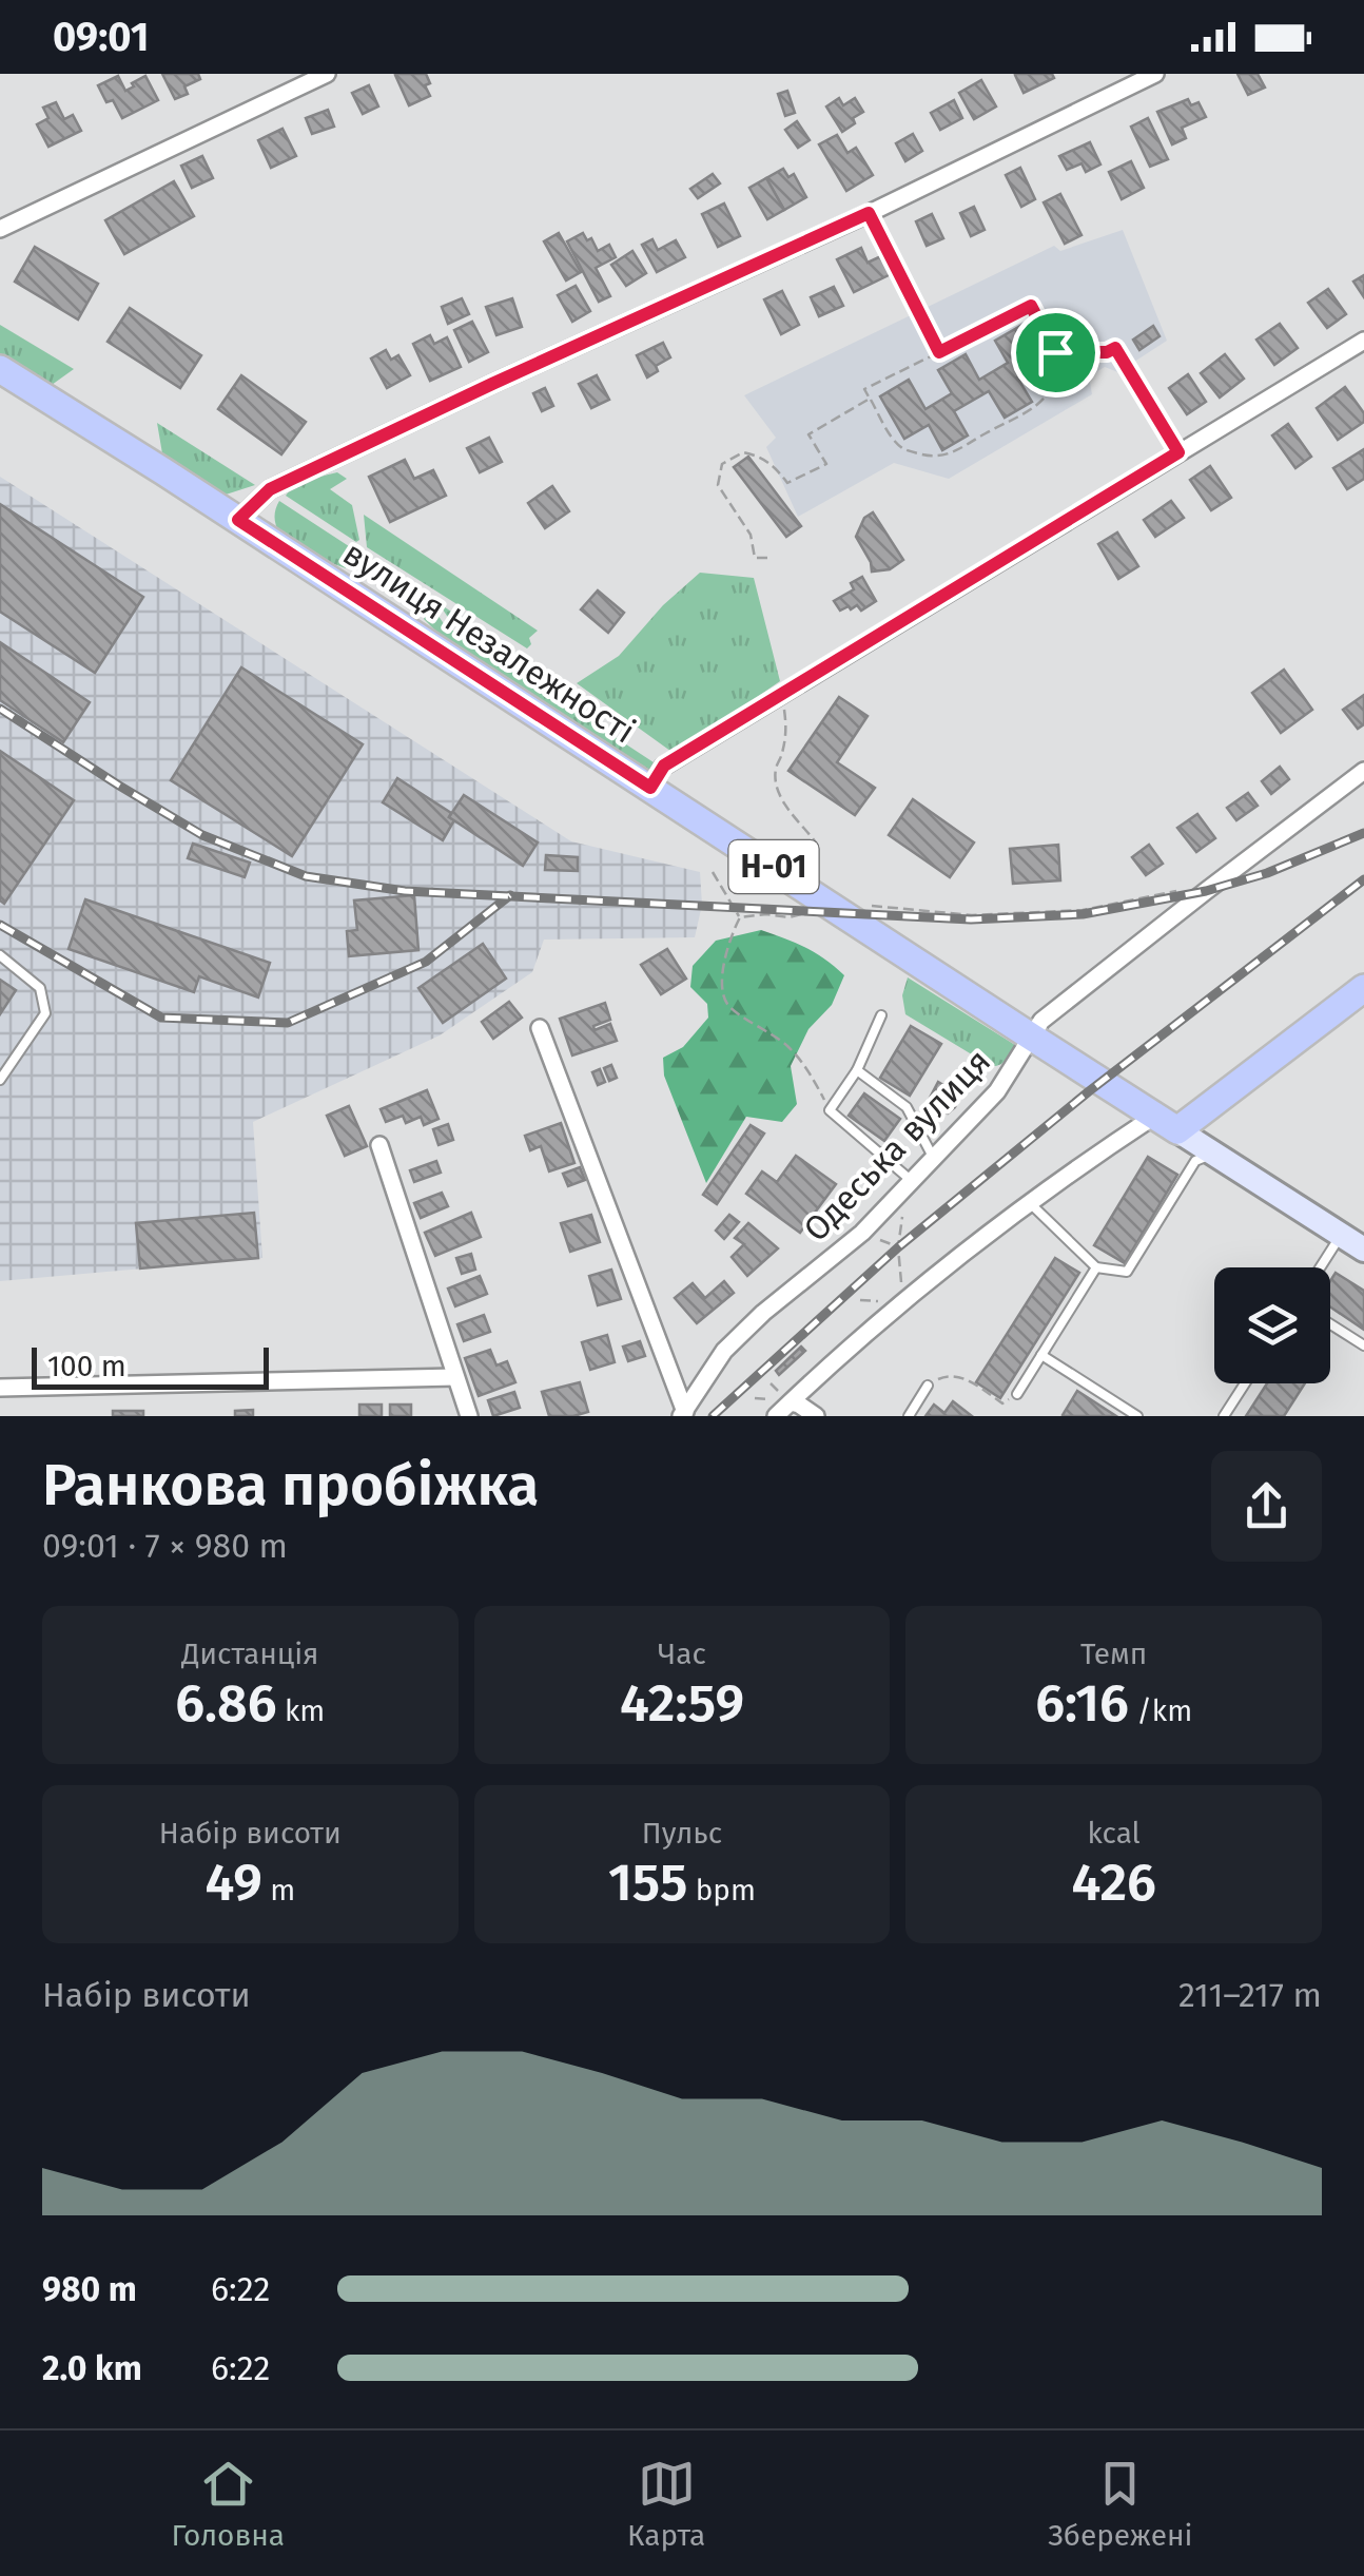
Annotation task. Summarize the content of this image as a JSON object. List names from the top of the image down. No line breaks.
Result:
{"streets":{"main road":["вулиця Незалежності","Н-01"],"street":["Одеська вулиця"]},"crossings":[["вулиця Незалежності","Одеська вулиця"]],"scale_bar":"100 m","page":{"status":"09:01","scale":"100 m","heading":["Ранкова пробіжка","09:01 · 7 × 980 m"],"stats":[["Дистанція","6.86 km"],["Час","42:59"],["Темп","6:16 /km"],["Набір висоти","49 m"],["Пульс","155 bpm"],["kcal","426"]],"chart":["Набір висоти","211–217 m"],"list":[{"name":"980 m","note":"6:22"},{"name":"2.0 km","note":"6:22"}],"tabs":["Головна","Карта","Збережені"]}}
